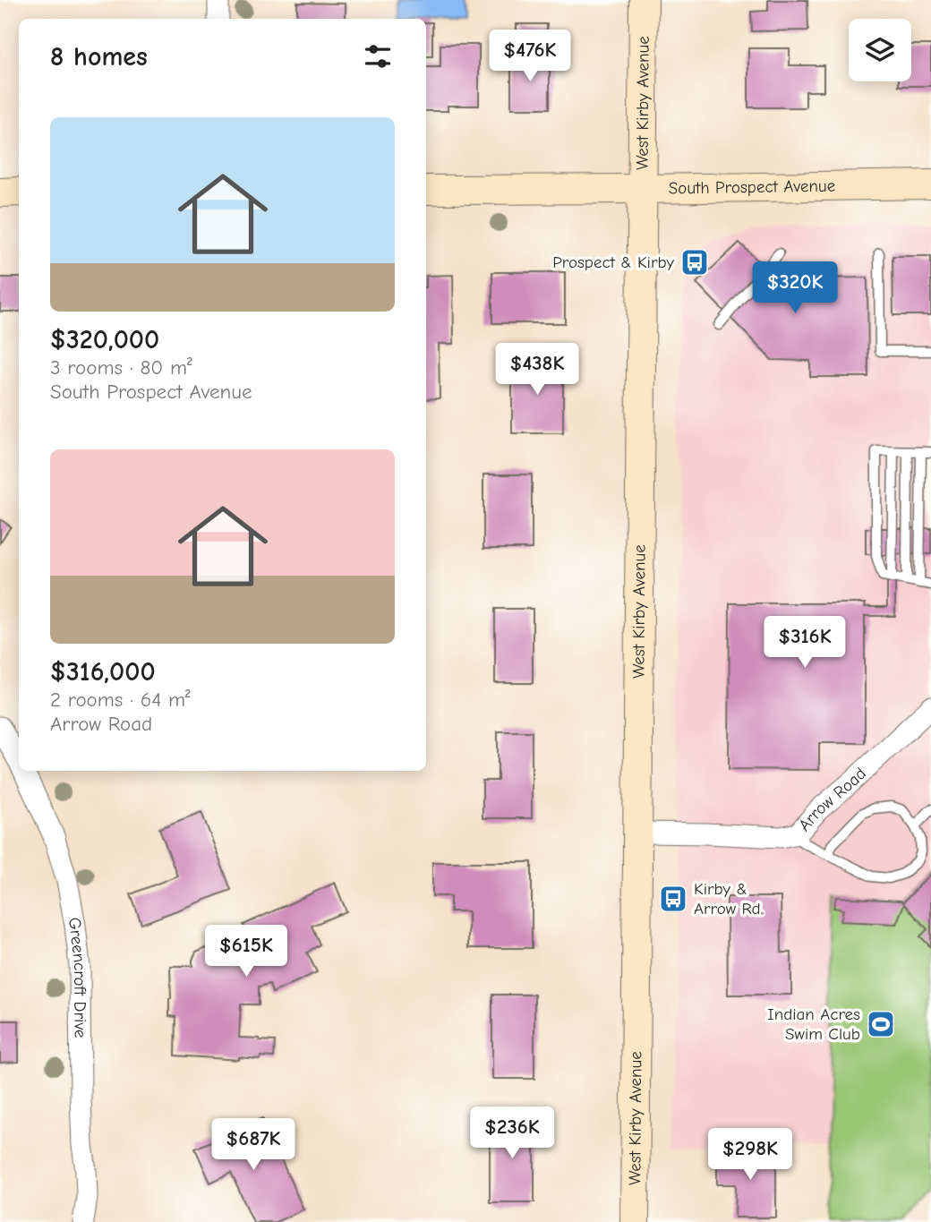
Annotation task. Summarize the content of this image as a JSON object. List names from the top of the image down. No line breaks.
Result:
{"streets":{"main road":["West Kirby Avenue","South Prospect Avenue"],"street":["Arrow Road","Greencroft Drive"]},"crossings":[["West Kirby Avenue","South Prospect Avenue"],["West Kirby Avenue","Arrow Road"]],"places":{"bus stop":["Prospect & Kirby","Kirby & Arrow Rd."],"sports":["Indian Acres Swim Club"]},"page":{"heading":"8 homes","price":["$476K","$320K","$438K","$316K","$615K","$236K","$687K","$298K"],"list":[{"name":"$320,000","note":"3 rooms · 80 m² · South Prospect Avenue"},{"name":"$316,000","note":"2 rooms · 64 m² · Arrow Road"}]}}
